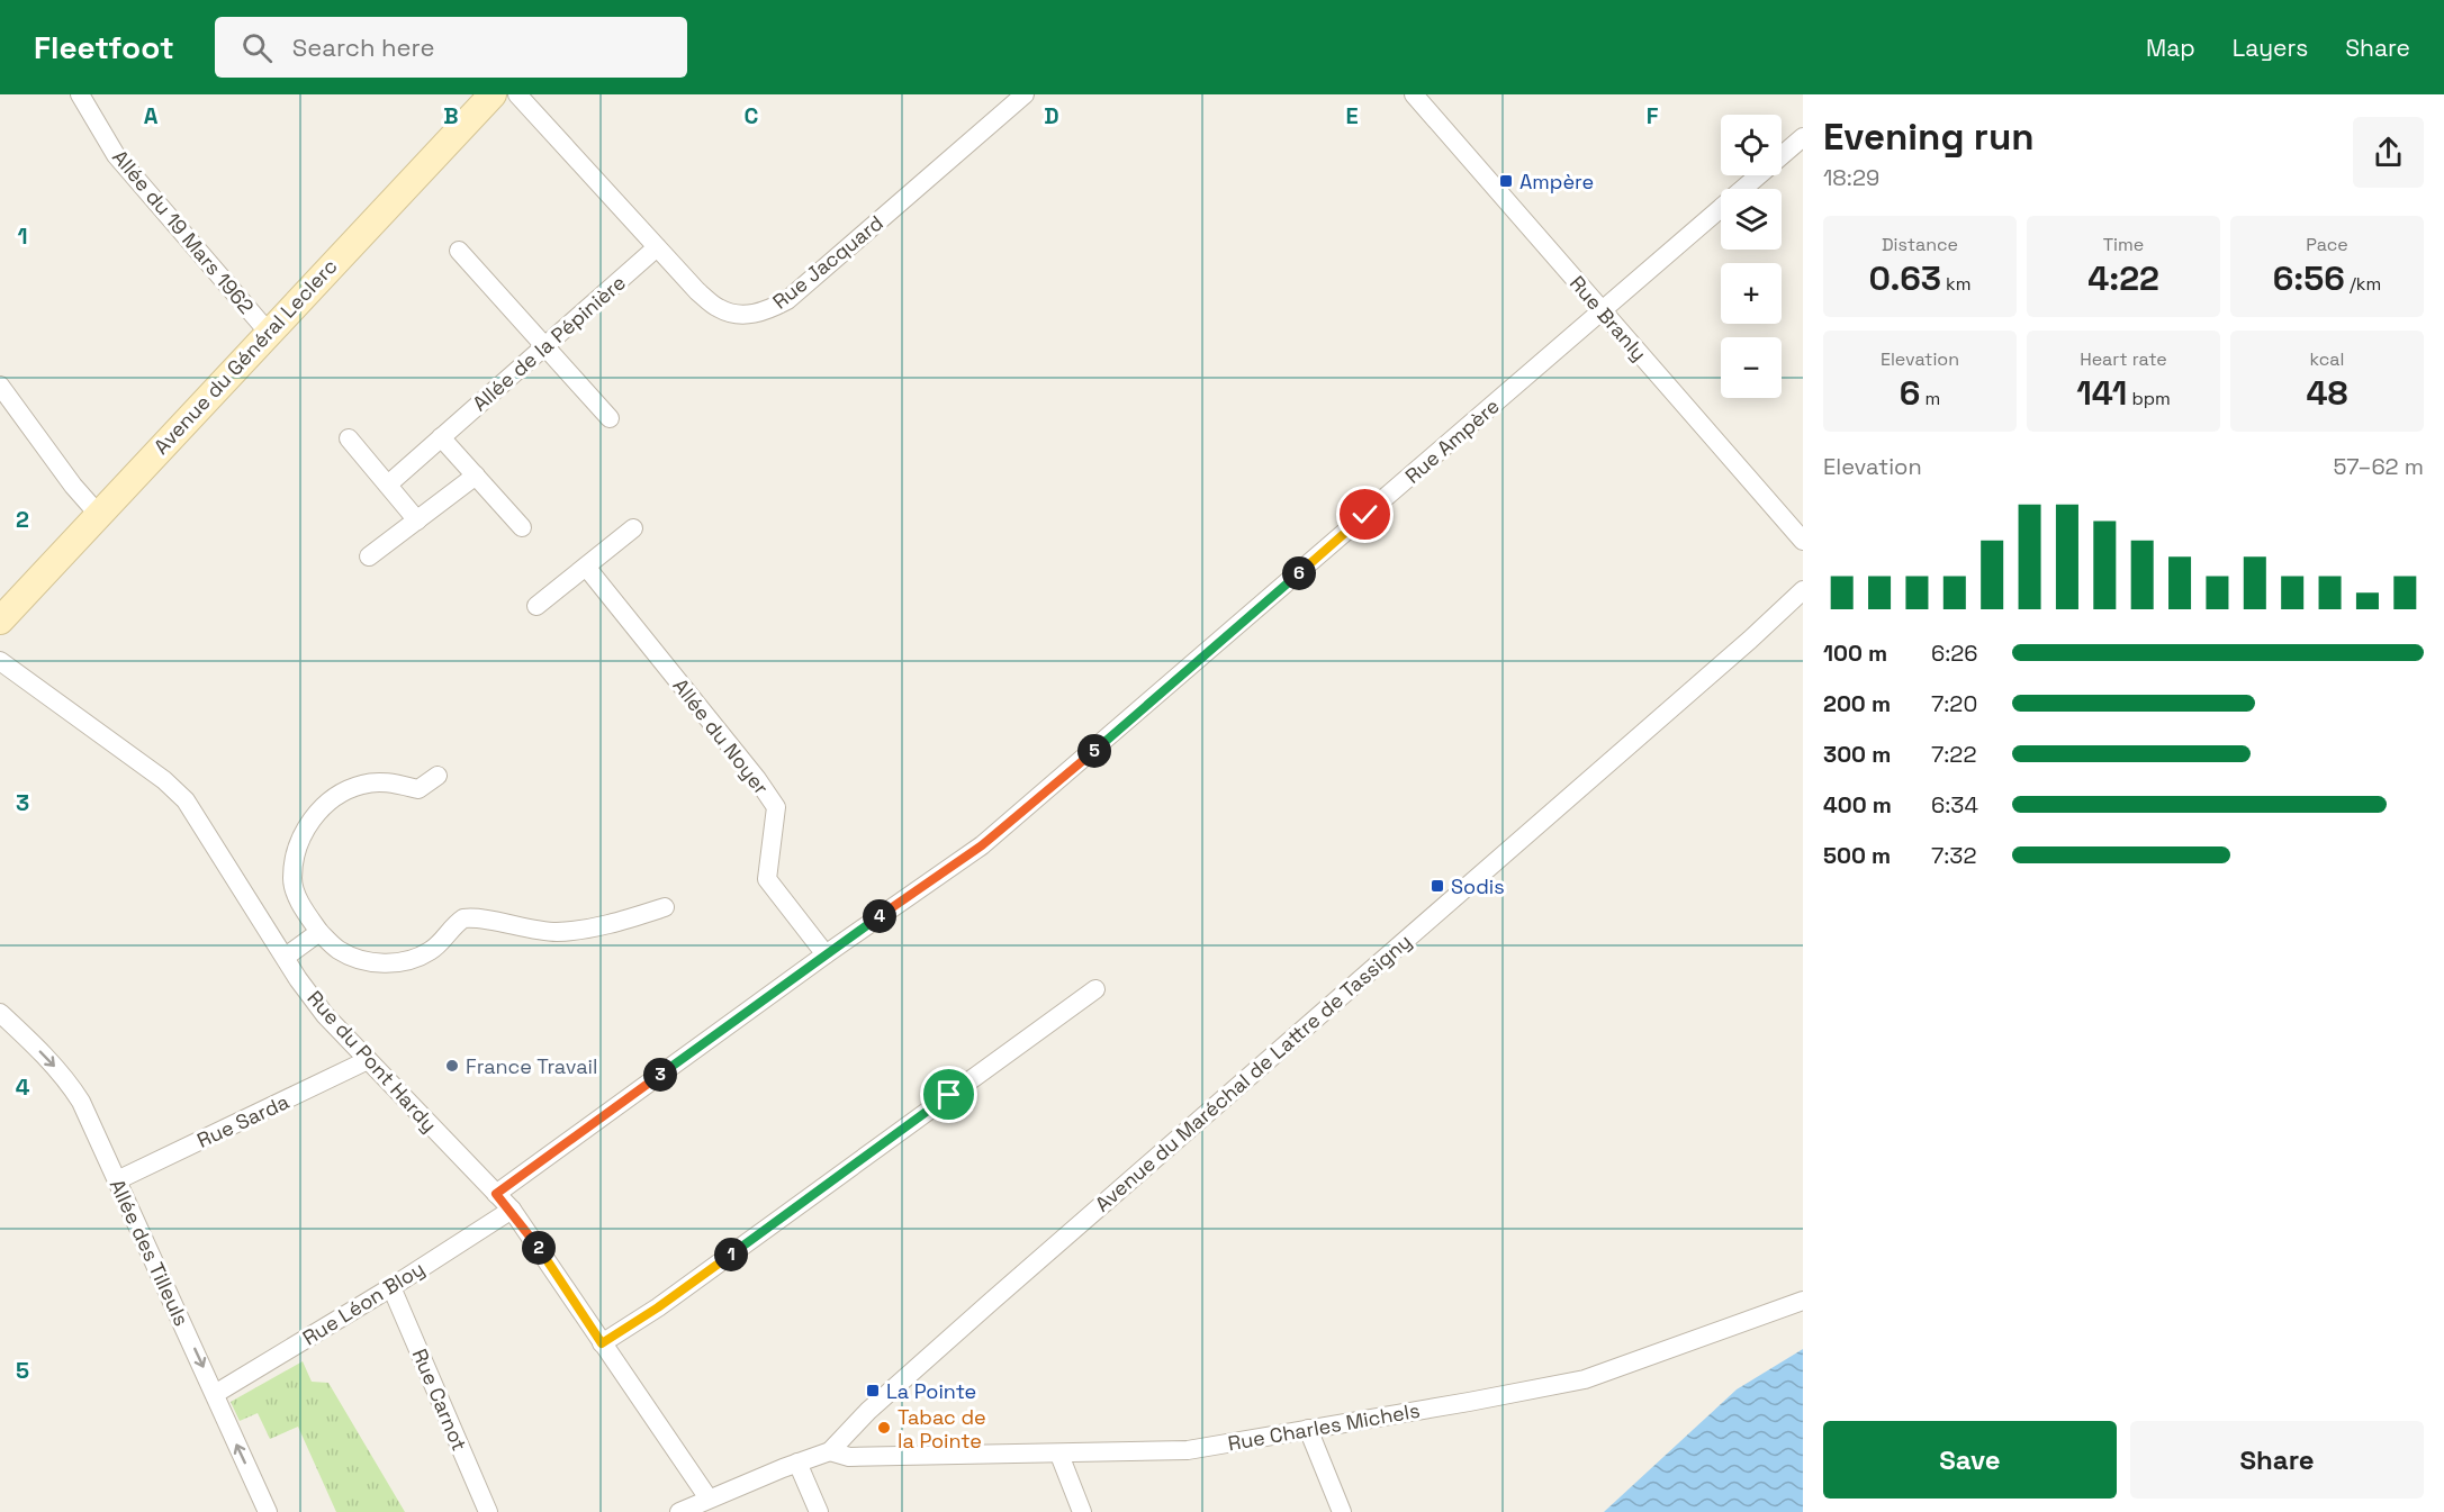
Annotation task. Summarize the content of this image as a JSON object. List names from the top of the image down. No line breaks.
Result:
{"streets":{"main road":["Avenue du Général Leclerc"],"street":["Allée du 19 Mars 1962","Rue Jacquard","Rue Branly","Allée de la Pépinière","Rue Ampère","Allée du Noyer","Rue du Pont Hardy","Avenue du Maréchal de Lattre de Tassigny","Rue Sarda","Allée des Tilleuls","Rue Léon Bloy","Rue Carnot","Rue Charles Michels"]},"crossings":[["Allée du 19 Mars 1962","Avenue du Général Leclerc"],["Rue Jacquard","Allée de la Pépinière"],["Rue Branly","Rue Ampère"],["Rue Ampère","Allée du Noyer"],["Rue Ampère","Rue du Pont Hardy"],["Rue du Pont Hardy","Avenue du Maréchal de Lattre de Tassigny"],["Rue du Pont Hardy","Rue Sarda"],["Rue du Pont Hardy","Rue Léon Bloy"],["Avenue du Maréchal de Lattre de Tassigny","Rue Charles Michels"],["Rue Sarda","Allée des Tilleuls"],["Allée des Tilleuls","Rue Léon Bloy"],["Rue Léon Bloy","Rue Carnot"]],"places":{"transit":["Ampère","Sodis","La Pointe"],"other":["France Travail","Tabac de la Pointe"]},"page":{"header":"Fleetfoot","search":"Search here","nav":["Map","Layers","Share"],"heading":["Evening run","18:29"],"map_buttons":["+","−"],"stats":[["Distance","0.63 km"],["Time","4:22"],["Pace","6:56 /km"],["Elevation","6 m"],["Heart rate","141 bpm"],["kcal","48"]],"chart":["Elevation","57–62 m"],"pins":["6","5","4","3","2","1"],"list":[{"name":"100 m","note":"6:26"},{"name":"200 m","note":"7:20"},{"name":"300 m","note":"7:22"},{"name":"400 m","note":"6:34"},{"name":"500 m","note":"7:32"}],"buttons":["Save","Share"]},"grid":{"columns":["A","B","C","D","E","F"],"rows":["1","2","3","4","5"]}}
